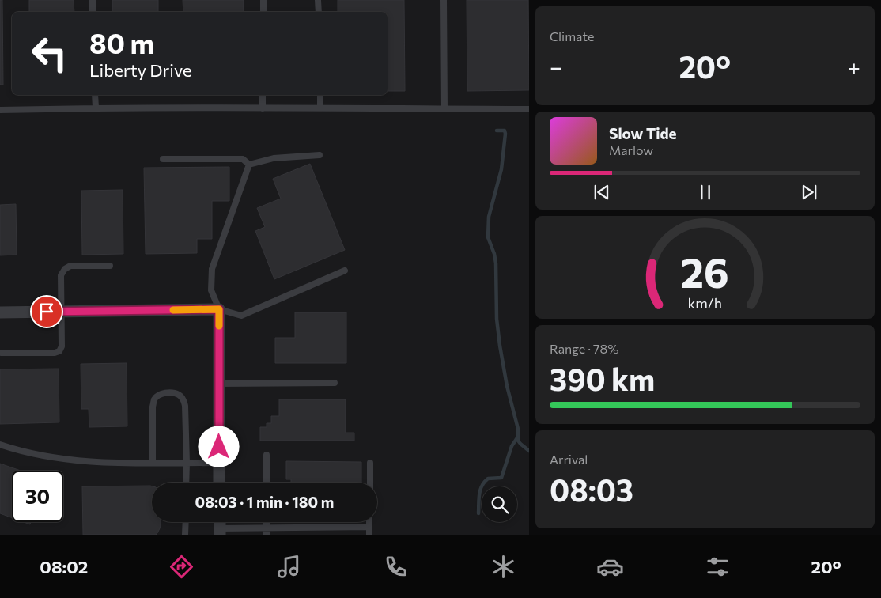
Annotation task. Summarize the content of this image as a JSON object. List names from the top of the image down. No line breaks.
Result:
{"page":{"tile":["Climate",["Range · 78%","390 km"],["Arrival","08:03"]],"turn":["80 m","Liberty Drive"],"heat":["−","20°","+"],"song":["Slow Tide","Marlow"],"limit":"30","trip":"08:03 · 1 min · 180 m","tabs":["08:02","20°"],"gauge":["26","km/h"]}}
